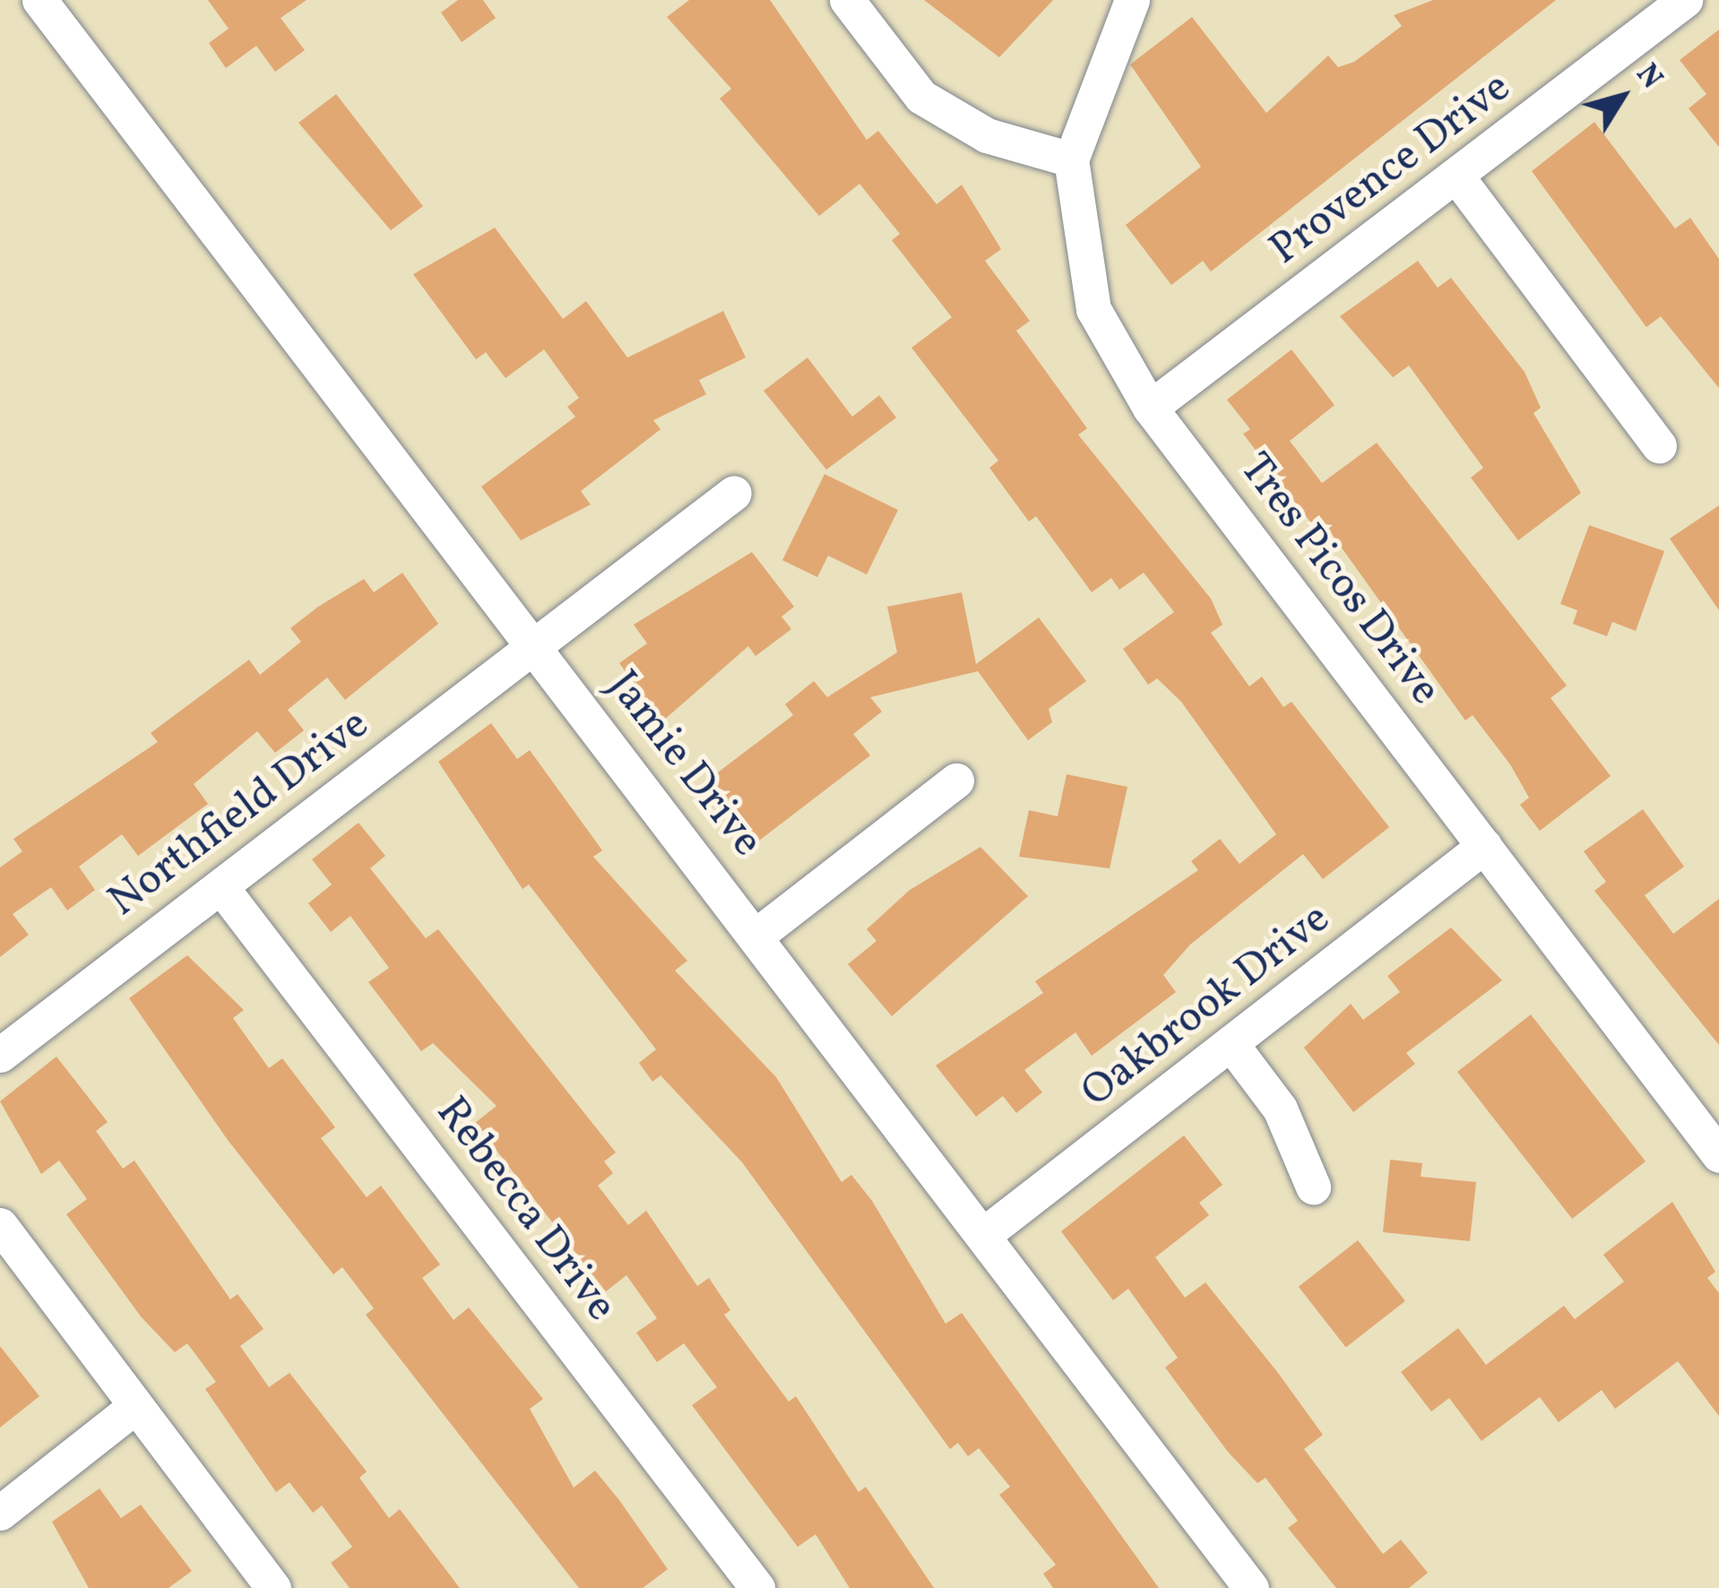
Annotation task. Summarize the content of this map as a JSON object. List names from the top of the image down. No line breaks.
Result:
{"streets":{"street":["Provence Drive","Tres Picos Drive","Jamie Drive","Northfield Drive","Oakbrook Drive","Rebecca Drive"]},"crossings":[["Provence Drive","Tres Picos Drive"],["Tres Picos Drive","Oakbrook Drive"],["Jamie Drive","Northfield Drive"],["Jamie Drive","Oakbrook Drive"],["Northfield Drive","Rebecca Drive"]],"north":"top right"}
